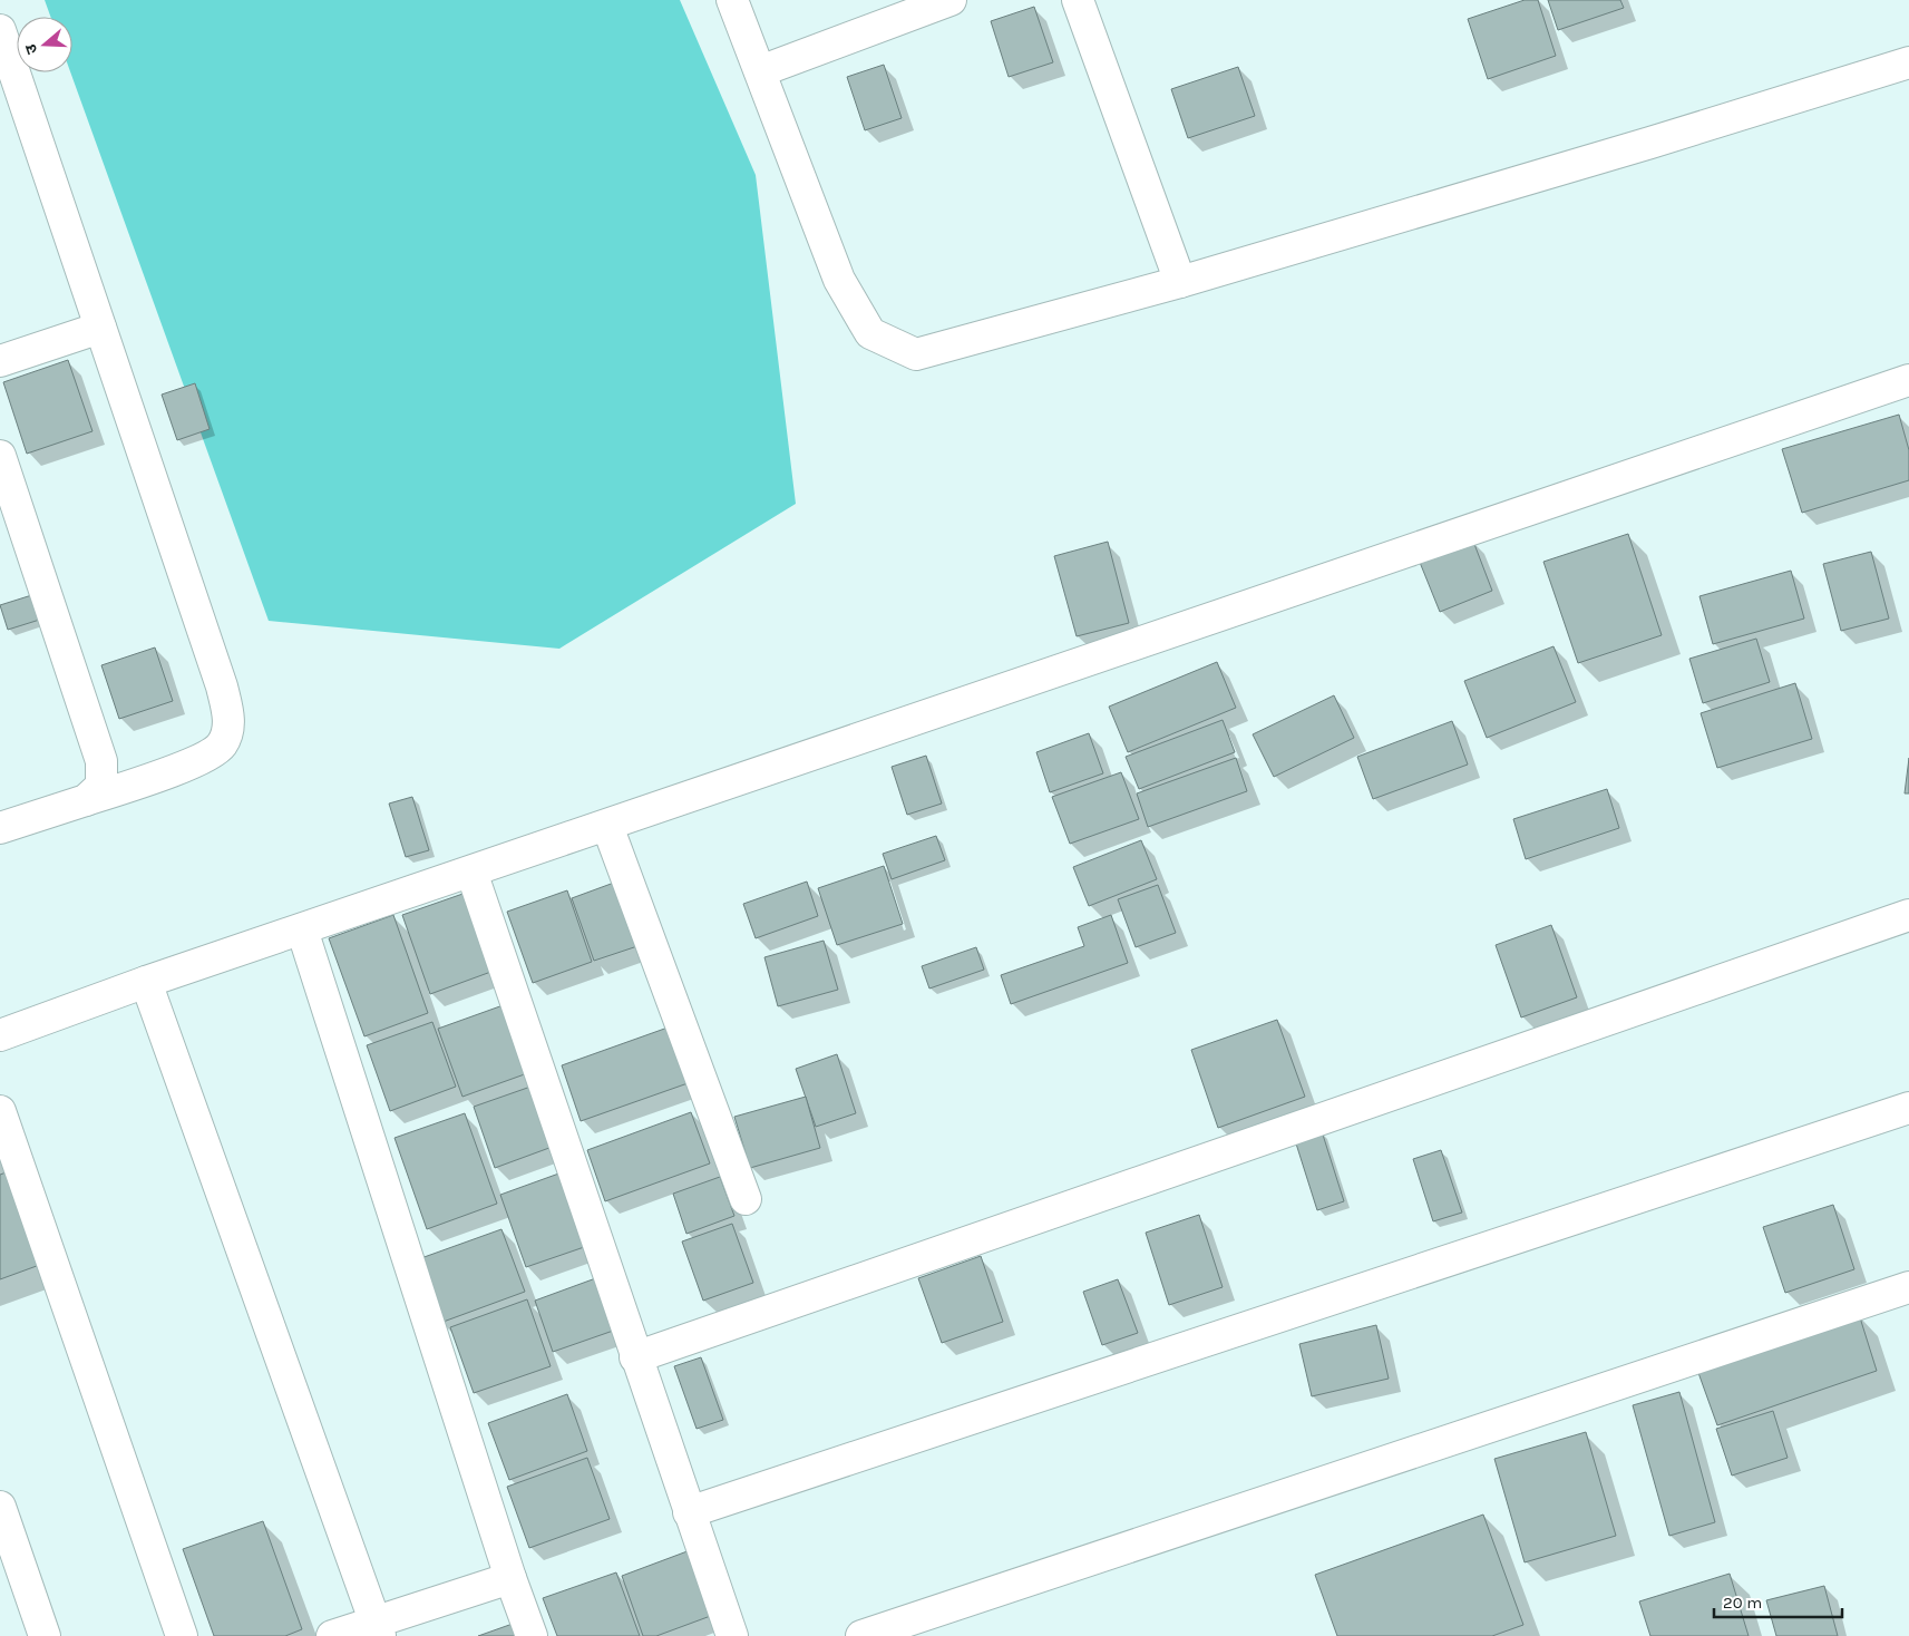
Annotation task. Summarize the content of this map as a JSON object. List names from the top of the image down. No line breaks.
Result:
{"scale_bar":"20 m","north":"left"}
